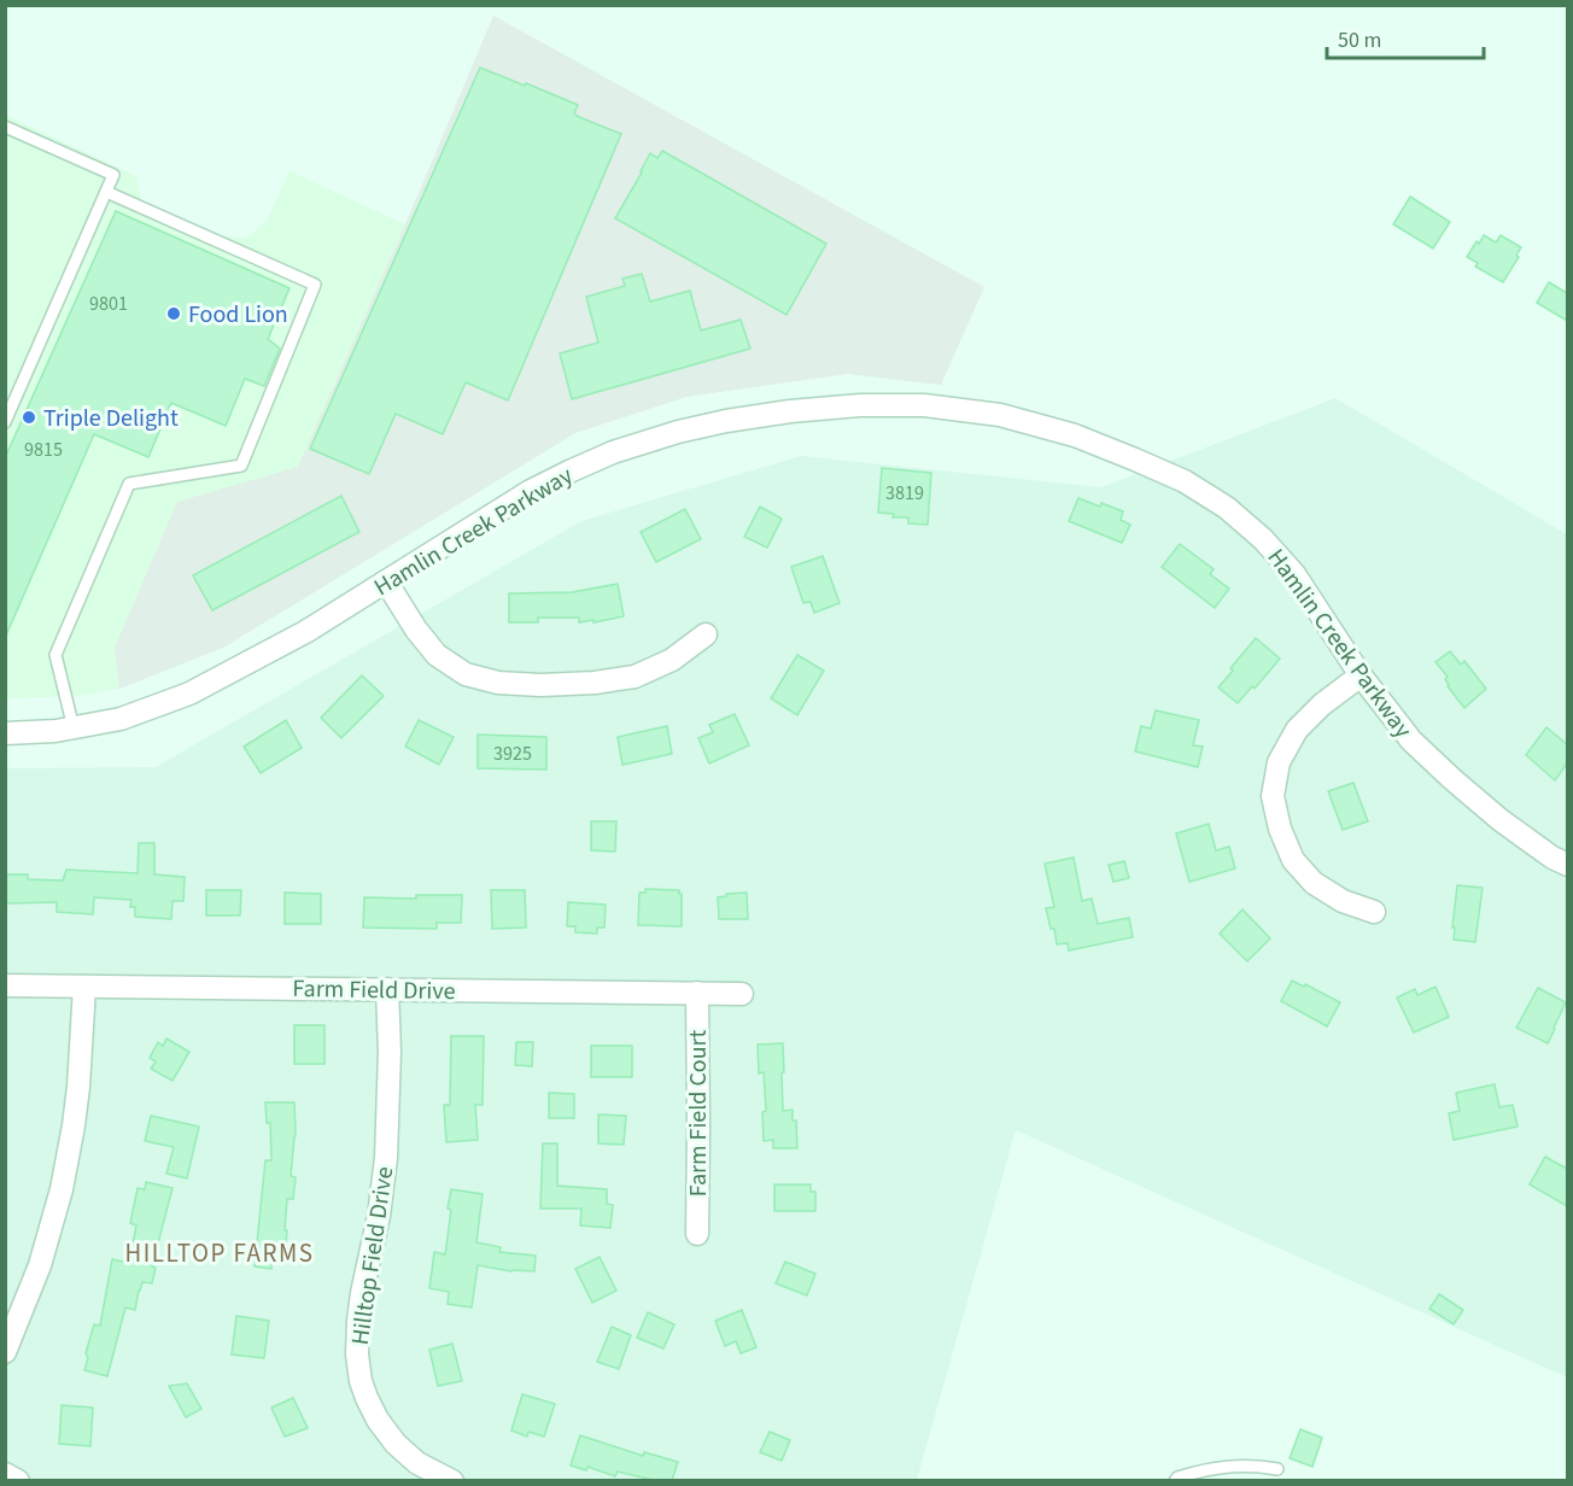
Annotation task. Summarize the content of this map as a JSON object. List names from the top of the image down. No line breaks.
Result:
{"streets":{"street":["Hamlin Creek Parkway","Farm Field Drive","Farm Field Court","Hilltop Field Drive"]},"crossings":[["Farm Field Drive","Farm Field Court"],["Farm Field Drive","Hilltop Field Drive"]],"districts":["HILLTOP FARMS"],"places":["Food Lion","Triple Delight"],"house_numbers":["9801","9815","3819","3925"],"scale_bar":"50 m"}
